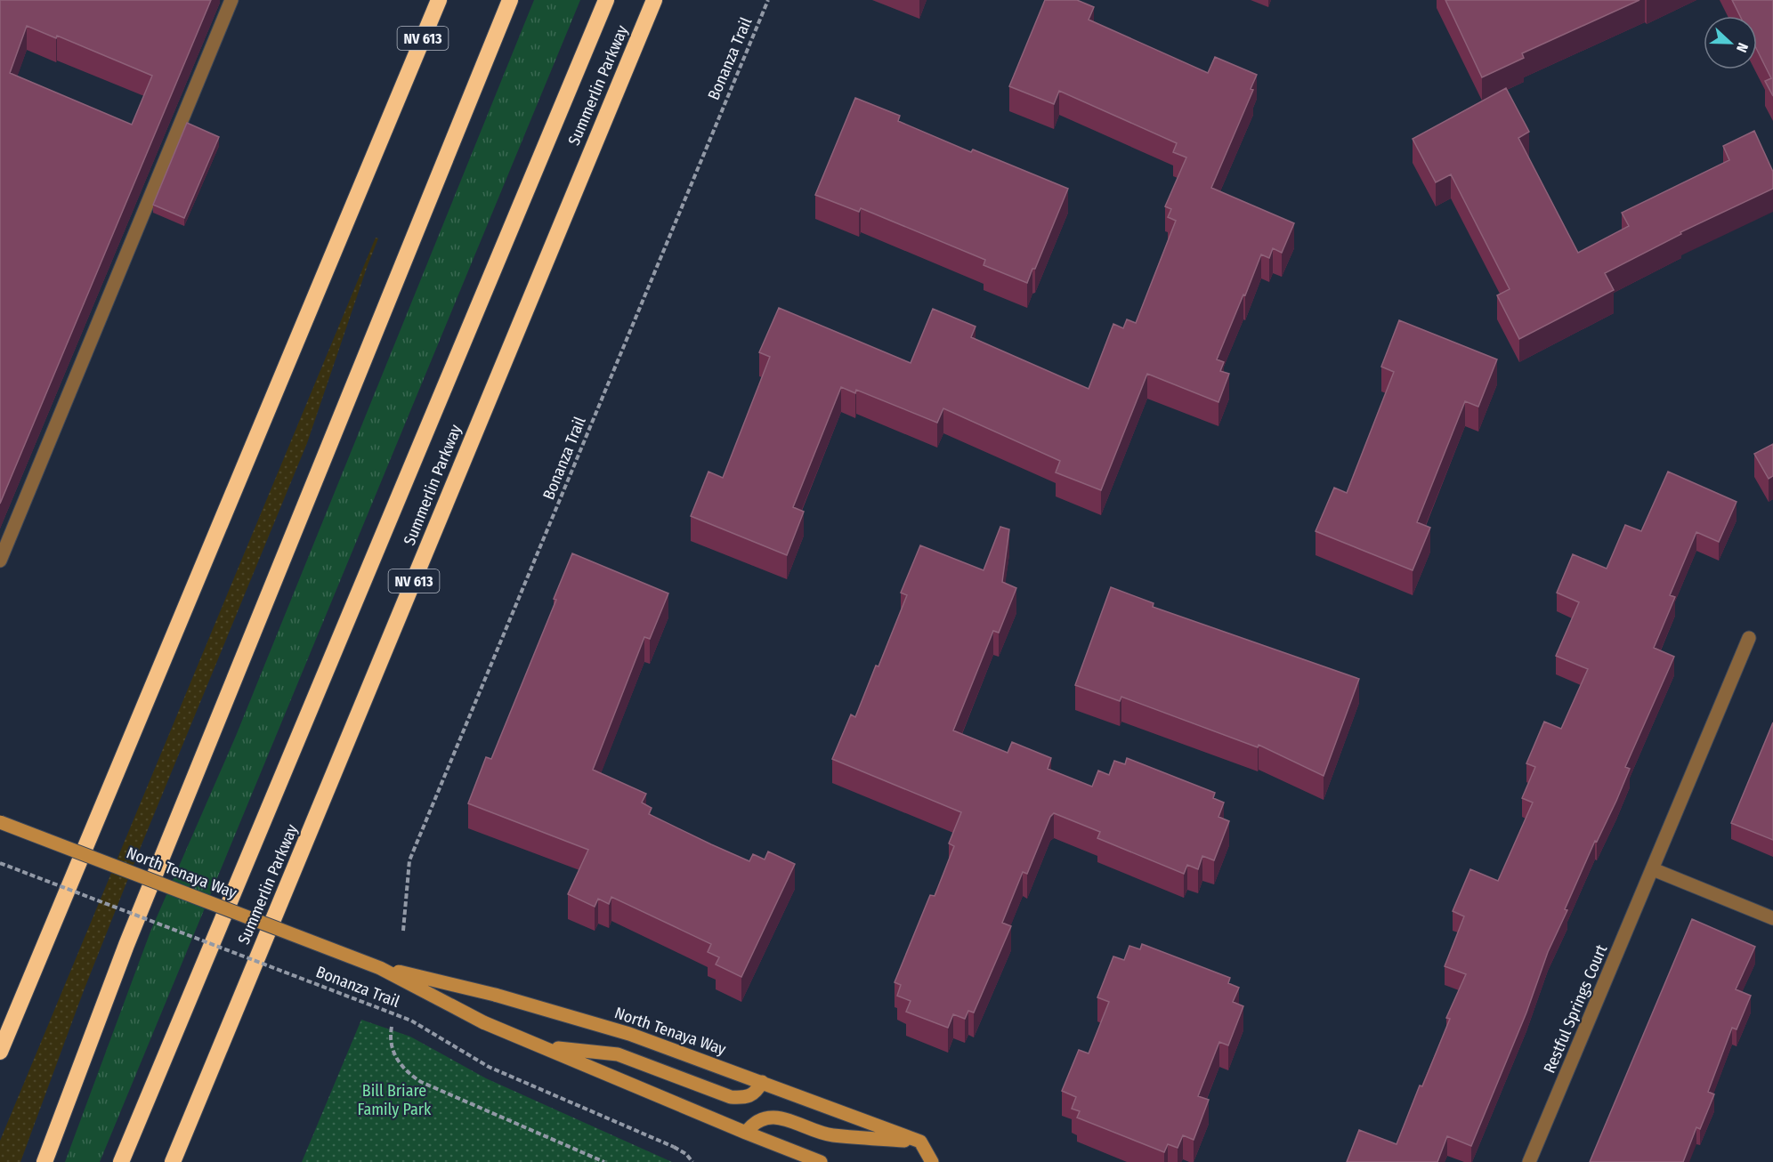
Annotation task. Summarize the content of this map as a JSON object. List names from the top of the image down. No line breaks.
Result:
{"streets":{"highway":["NV 613","Summerlin Parkway"],"main road":["North Tenaya Way"],"street":["Restful Springs Court"],"path":["Bonanza Trail"]},"parks":["Bill Briare Family Park"],"north":"right"}
